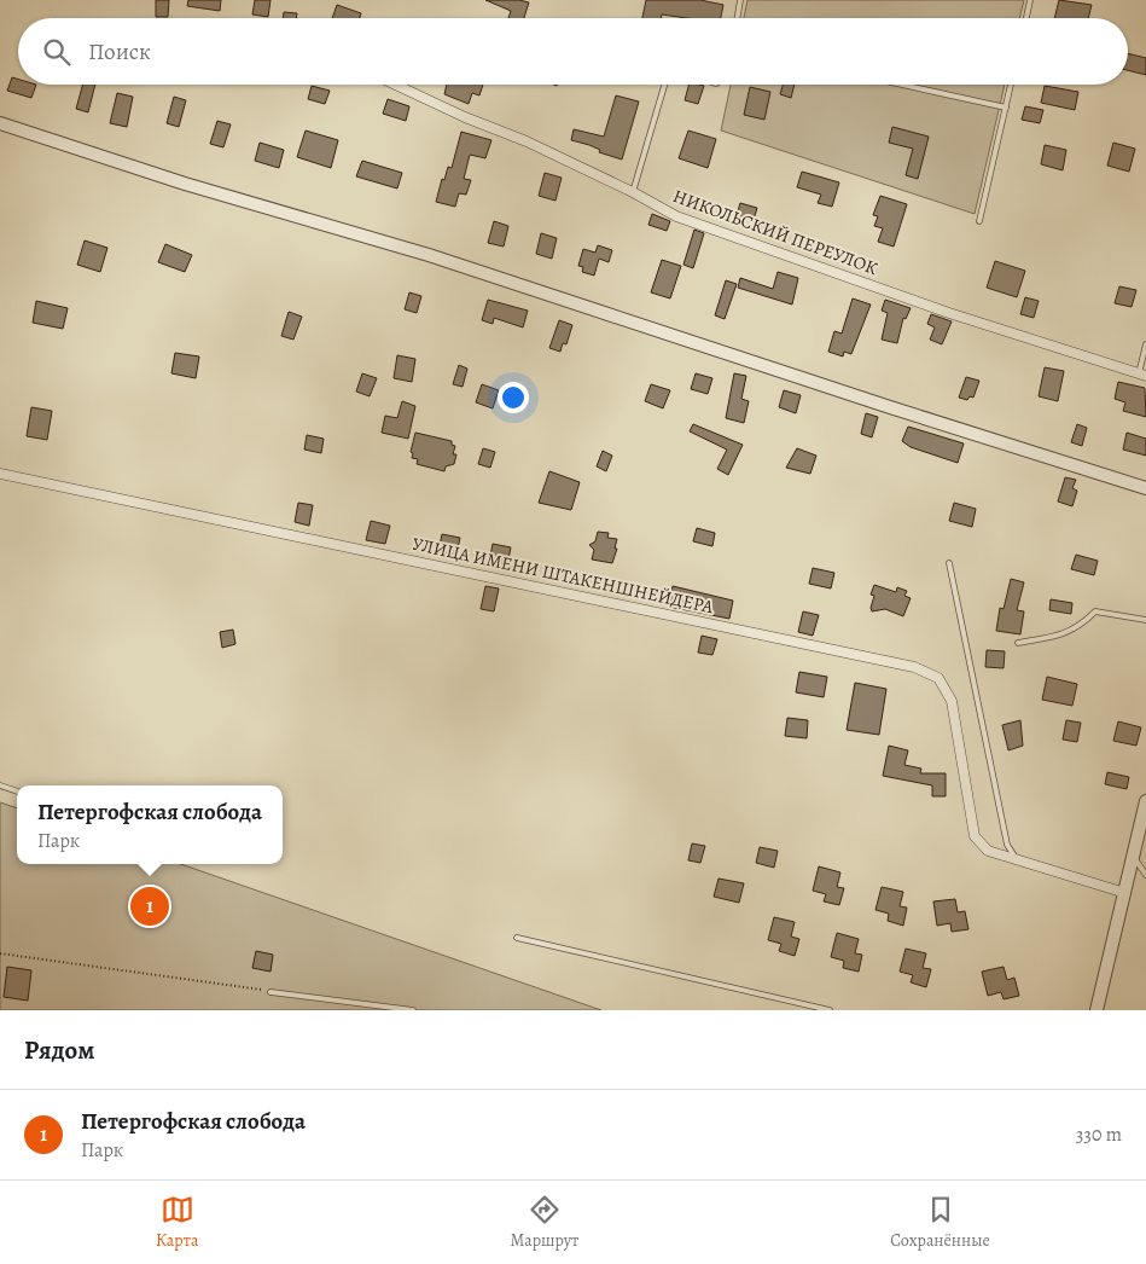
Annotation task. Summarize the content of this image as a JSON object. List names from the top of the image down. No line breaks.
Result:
{"streets":{"street":["НИКОЛЬСКИЙ ПЕРЕУЛОК","УЛИЦА ИМЕНИ ШТАКЕНШНЕЙДЕРА"]},"page":{"search":"Поиск","popup":["Петергофская слобода","Парк"],"pins":"1","heading":"Рядом","list":[{"mark":"1","name":"Петергофская слобода","note":"Парк","value":"330 m"}],"nav":["Карта","Маршрут","Сохранённые"]}}
